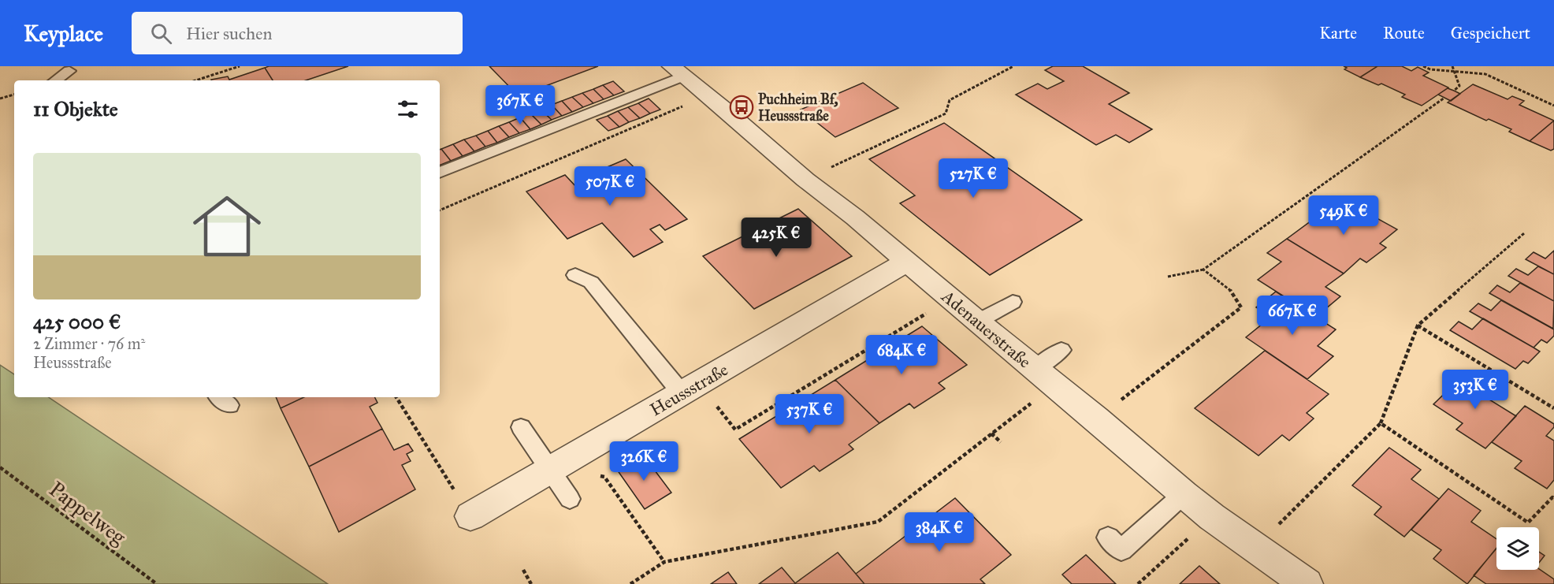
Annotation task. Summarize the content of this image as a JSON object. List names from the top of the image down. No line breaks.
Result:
{"streets":{"street":["Adenauerstraße","Heussstraße"],"path":["Pappelweg"]},"crossings":[["Adenauerstraße","Heussstraße"]],"places":{"bus stop":["Puchheim Bf, Heussstraße"]},"page":{"header":"Keyplace","search":"Hier suchen","nav":["Karte","Route","Gespeichert"],"heading":"11 Objekte","price":["367K €","527K €","507K €","549K €","425K €","667K €","684K €","353K €","537K €","326K €","384K €"],"list":[{"name":"425 000 €","note":"2 Zimmer · 76 m² · Heussstraße"}]}}
